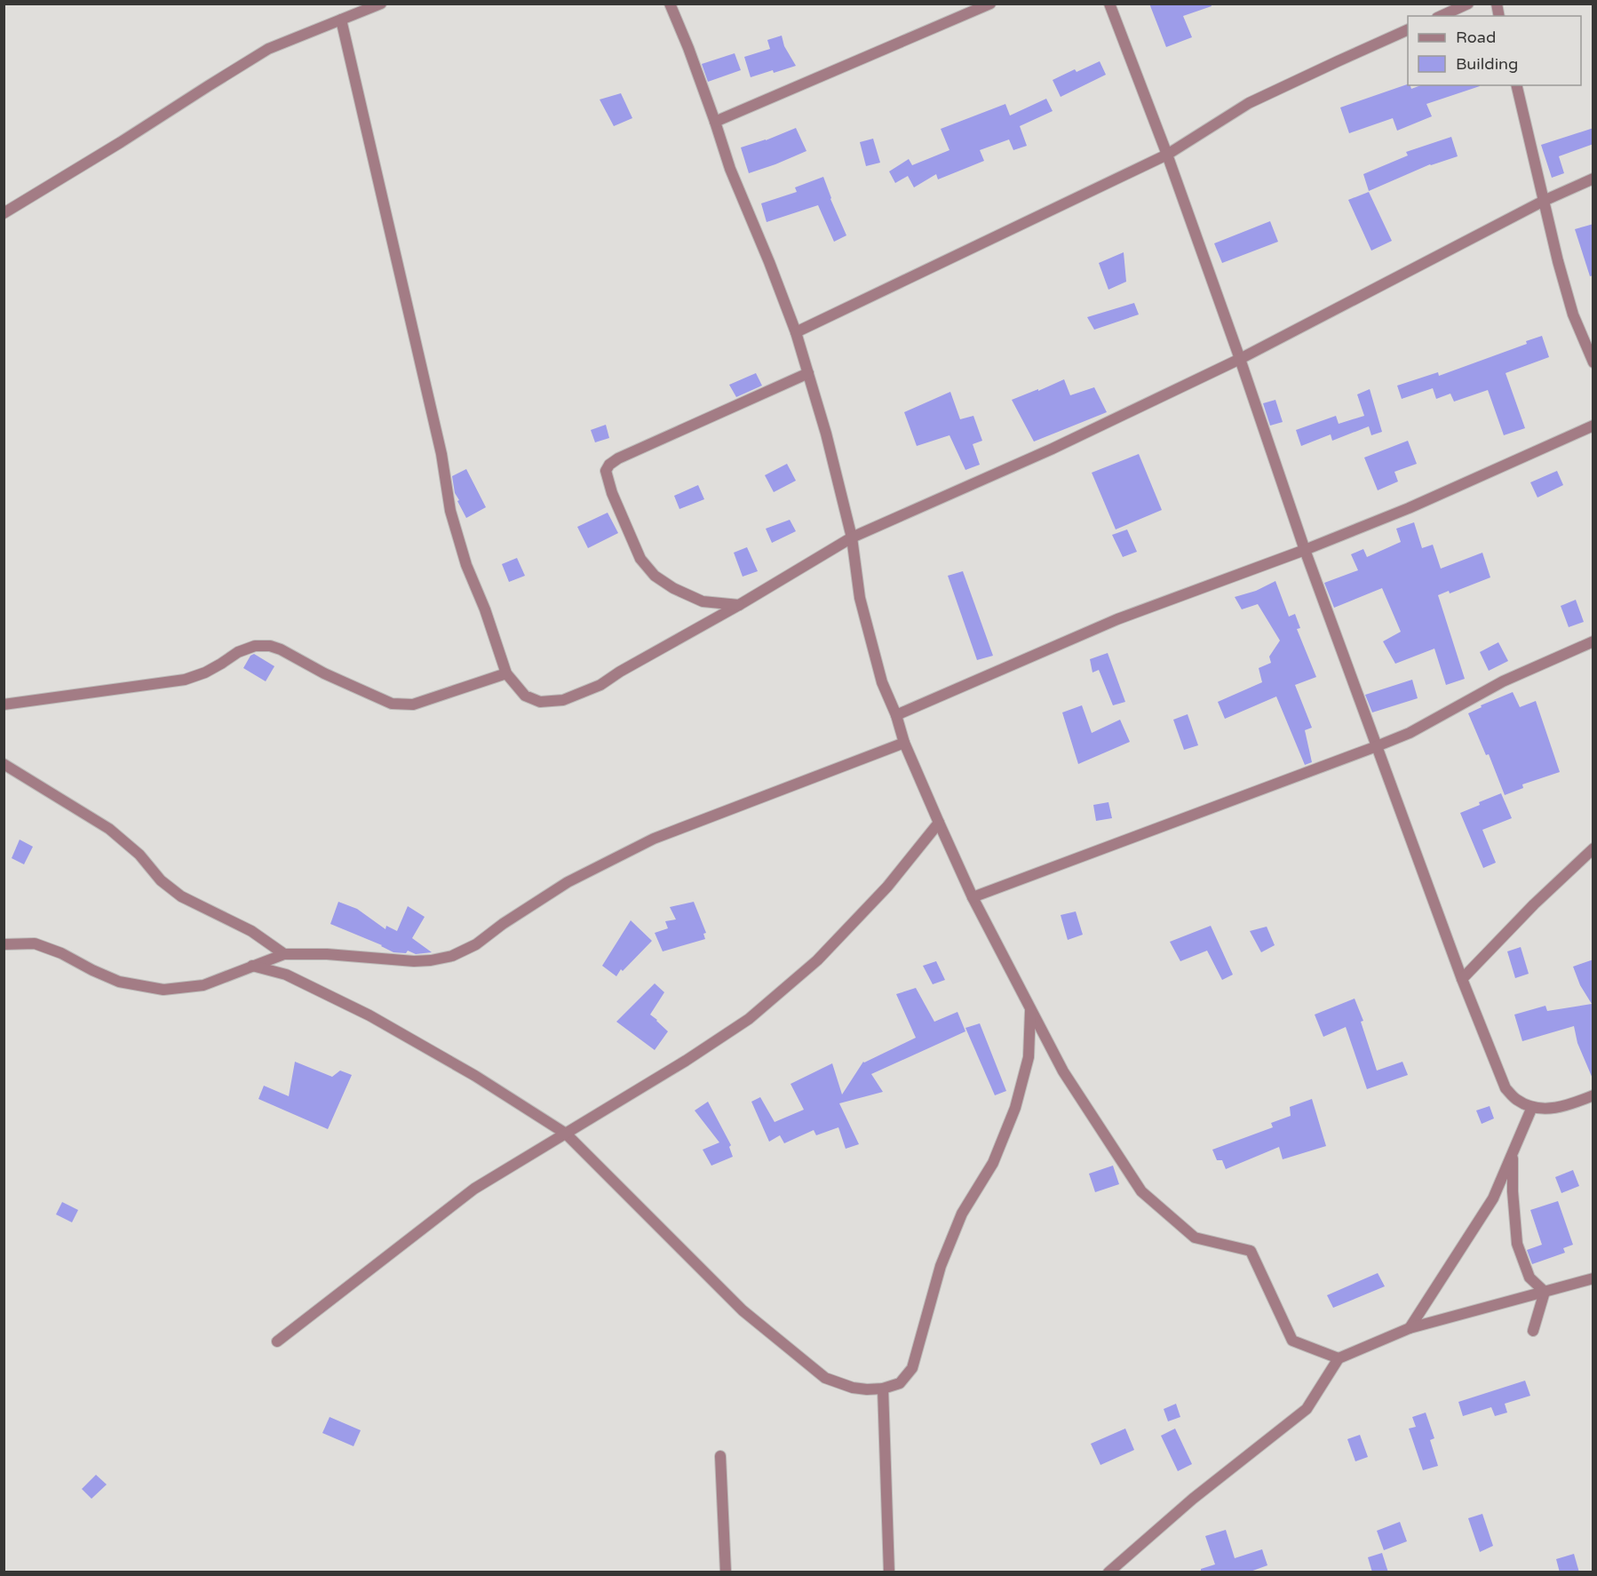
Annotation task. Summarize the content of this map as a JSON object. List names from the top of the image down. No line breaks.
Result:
{"legend":["Road","Building"]}
